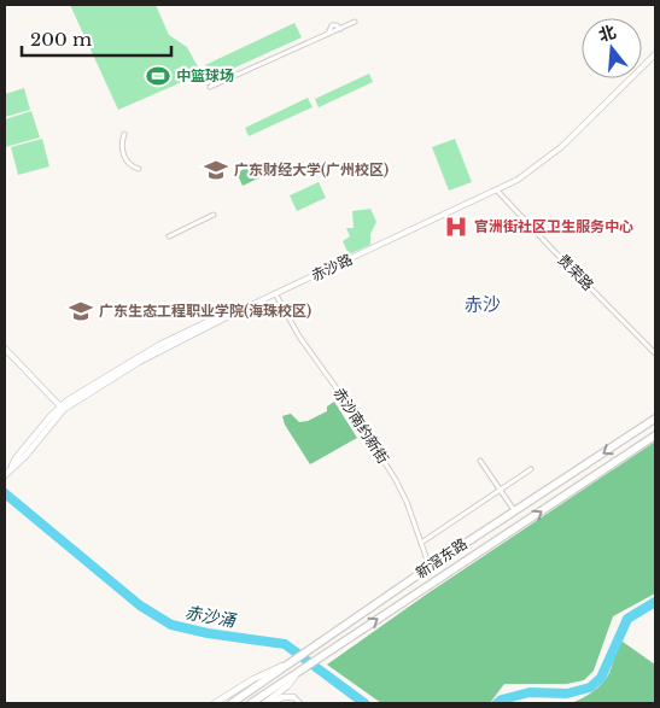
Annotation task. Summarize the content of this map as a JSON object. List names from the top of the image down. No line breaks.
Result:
{"streets":{"highway":["新滘东路"],"main road":["赤沙路"],"street":["贵荣路","赤沙南约新街"]},"crossings":[["赤沙路","贵荣路"],["赤沙路","赤沙南约新街"],["赤沙南约新街","新滘东路"]],"districts":["赤沙"],"water":["赤沙涌"],"places":{"sports":["中篮球场"],"school or university":["广东财经大学(广州校区)","广东生态工程职业学院(海珠校区)"],"hospital":["官洲街社区卫生服务中心"]},"scale_bar":"200 m","north":"top"}
